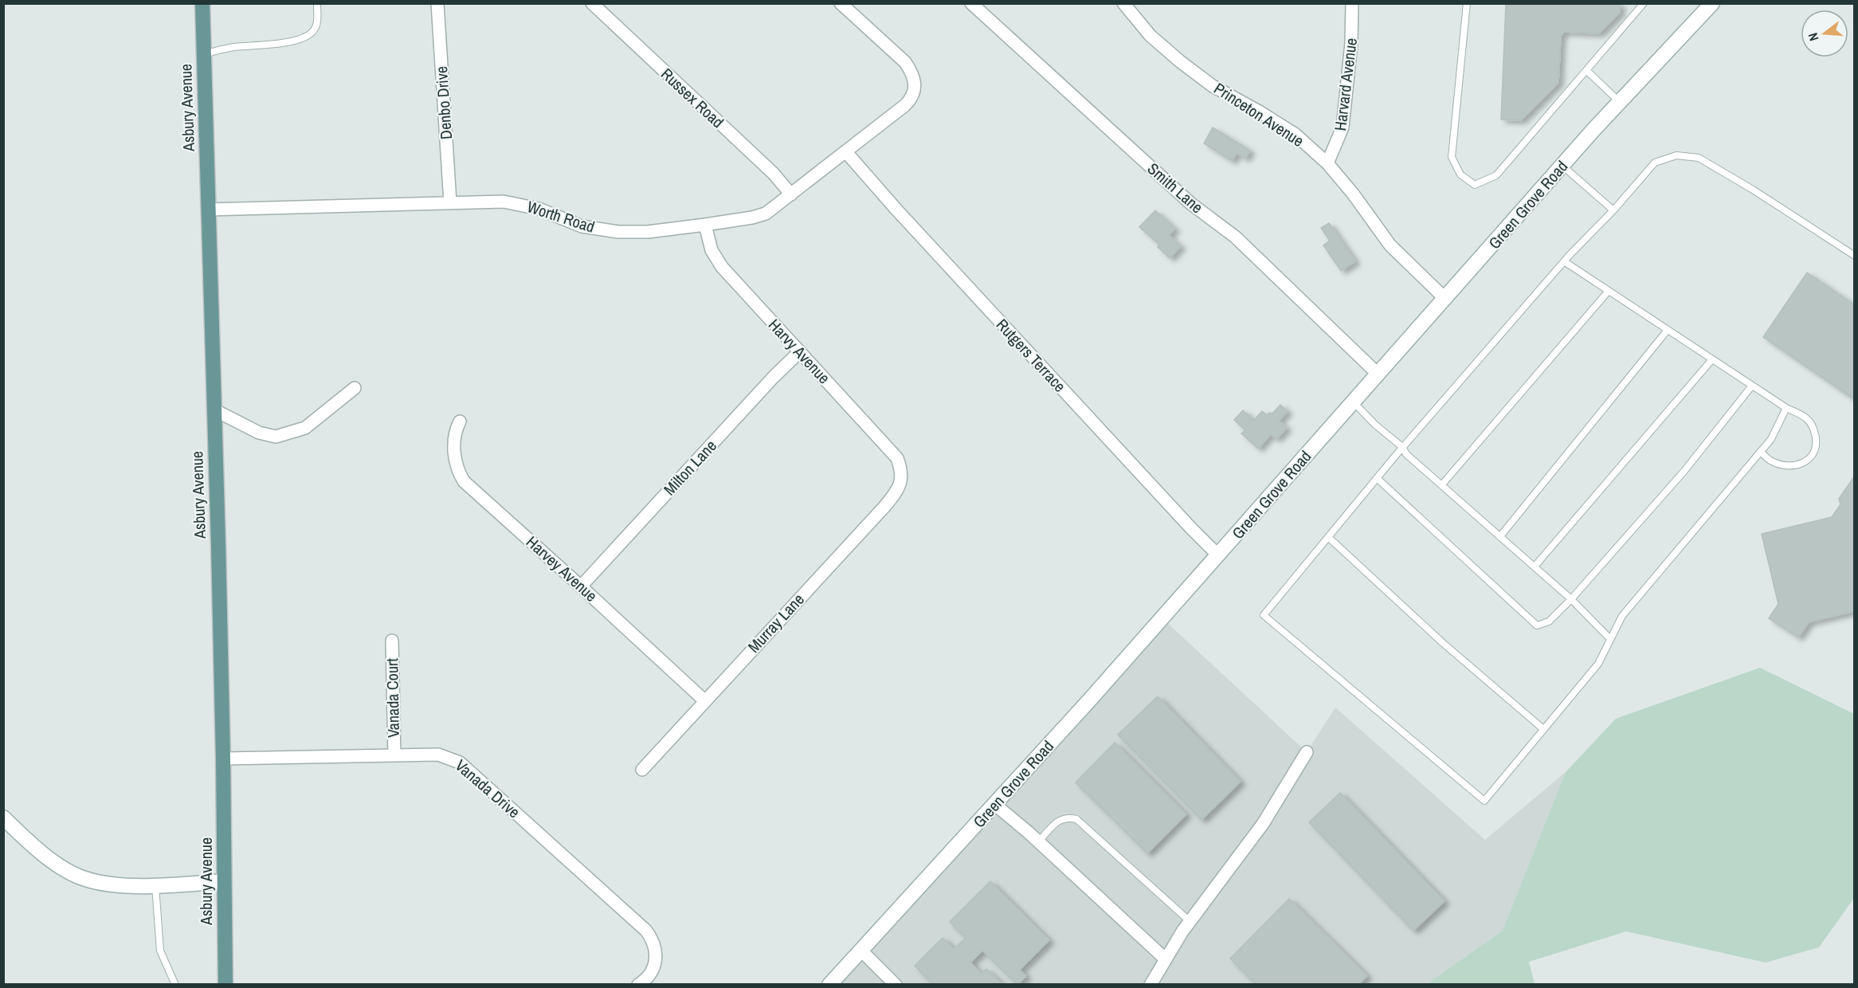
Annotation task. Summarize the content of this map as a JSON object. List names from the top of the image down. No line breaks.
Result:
{"streets":{"main road":["Asbury Avenue"],"street":["Harvard Avenue","Russex Road","Denbo Drive","Princeton Avenue","Smith Lane","Green Grove Road","Worth Road","Harvy Avenue","Rutgers Terrace","Milton Lane","Harvey Avenue","Murray Lane","Vanada Court","Vanada Drive"]},"crossings":[["Harvard Avenue","Princeton Avenue"],["Russex Road","Worth Road"],["Denbo Drive","Worth Road"],["Asbury Avenue","Worth Road"],["Asbury Avenue","Vanada Drive"],["Princeton Avenue","Green Grove Road"],["Smith Lane","Green Grove Road"],["Green Grove Road","Rutgers Terrace"],["Worth Road","Harvy Avenue"],["Worth Road","Rutgers Terrace"],["Harvy Avenue","Milton Lane"],["Harvy Avenue","Murray Lane"],["Milton Lane","Harvey Avenue"],["Harvey Avenue","Murray Lane"],["Vanada Court","Vanada Drive"]],"north":"left"}
